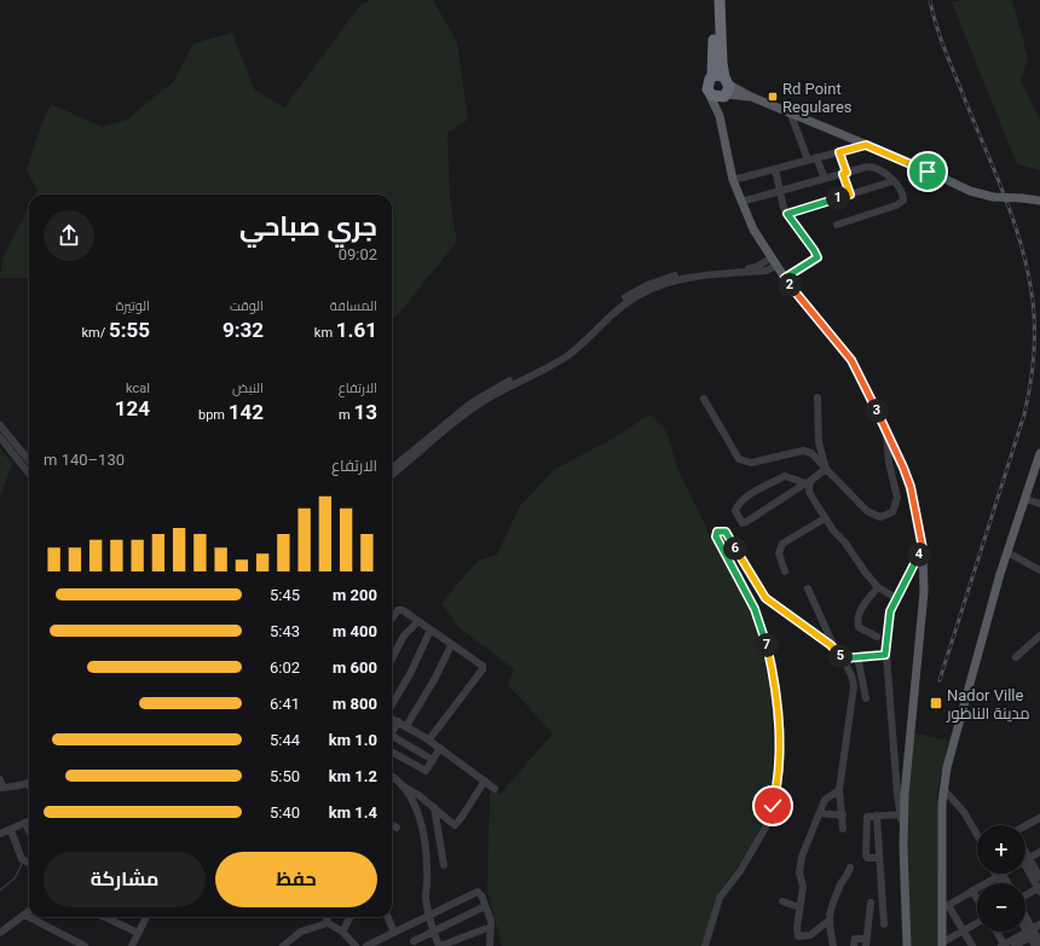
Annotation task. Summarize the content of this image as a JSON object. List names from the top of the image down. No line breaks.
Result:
{"places":{"transit":["Rd Point Regulares","Nador Ville مدينة الناظور"]},"page":{"pins":["1","2","3","6","4","7","5"],"heading":["جري صباحي","09:02"],"stats":[["المسافة","1.61 km"],["الوقت","9:32"],["الوتيرة","5:55 /km"],["الارتفاع","13 m"],["النبض","142 bpm"],["kcal","124"]],"chart":["الارتفاع","130–140 m"],"list":[{"name":"200 m","note":"5:45"},{"name":"400 m","note":"5:43"},{"name":"600 m","note":"6:02"},{"name":"800 m","note":"6:41"},{"name":"1.0 km","note":"5:44"},{"name":"1.2 km","note":"5:50"},{"name":"1.4 km","note":"5:40"}],"map_buttons":["+","−"],"buttons":["حفظ","مشاركة"]}}
